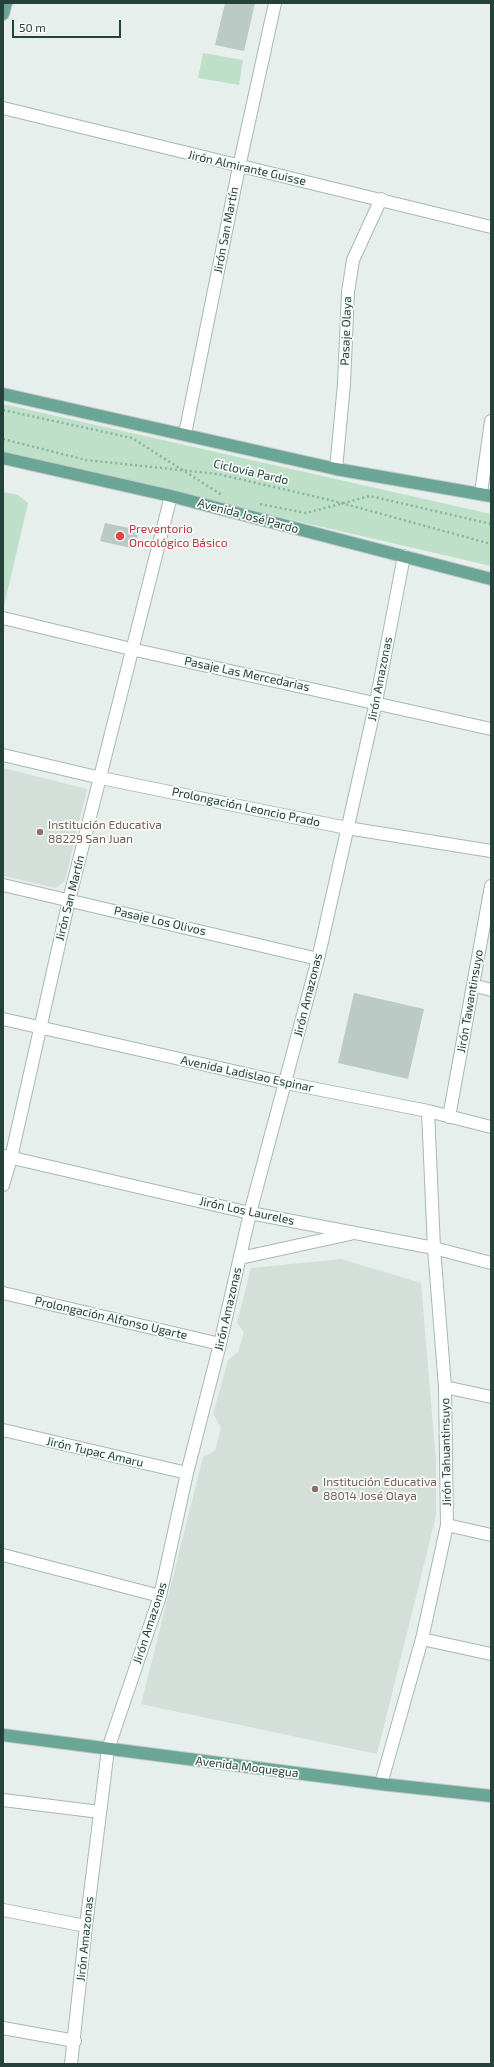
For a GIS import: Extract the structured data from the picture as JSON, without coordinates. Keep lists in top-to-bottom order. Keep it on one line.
{"streets":{"main road":["Avenida José Pardo","Avenida Moquegua"],"street":["Jirón Almirante Guisse","Jirón San Martín","Pasaje Olaya","Pasaje Las Mercedarias","Jirón Amazonas","Prolongación Leoncio Prado","Pasaje Los Olivos","Jirón Tawantinsuyo","Avenida Ladislao Espinar","Jirón Los Laureles","Prolongación Alfonso Ugarte","Jirón Tupac Amaru","Jirón Tahuantinsuyo"],"path":["Ciclovía Pardo"]},"crossings":[["Jirón Almirante Guisse","Jirón San Martín"],["Jirón Almirante Guisse","Pasaje Olaya"],["Jirón San Martín","Avenida José Pardo"],["Jirón San Martín","Pasaje Las Mercedarias"],["Jirón San Martín","Prolongación Leoncio Prado"],["Jirón San Martín","Pasaje Los Olivos"],["Jirón San Martín","Avenida Ladislao Espinar"],["Jirón San Martín","Jirón Los Laureles"],["Avenida José Pardo","Jirón Amazonas"],["Pasaje Las Mercedarias","Jirón Amazonas"],["Jirón Amazonas","Prolongación Leoncio Prado"],["Jirón Amazonas","Pasaje Los Olivos"],["Jirón Amazonas","Avenida Ladislao Espinar"],["Jirón Amazonas","Jirón Los Laureles"],["Jirón Amazonas","Prolongación Alfonso Ugarte"],["Jirón Amazonas","Jirón Tupac Amaru"],["Jirón Amazonas","Avenida Moquegua"],["Jirón Tawantinsuyo","Avenida Ladislao Espinar"],["Avenida Ladislao Espinar","Jirón Tahuantinsuyo"],["Jirón Los Laureles","Jirón Tahuantinsuyo"],["Jirón Tahuantinsuyo","Avenida Moquegua"]],"places":["Preventorio Oncológico Básico","Institución Educativa 88229 San Juan","Institución Educativa 88014 José Olaya"],"scale_bar":"50 m"}
